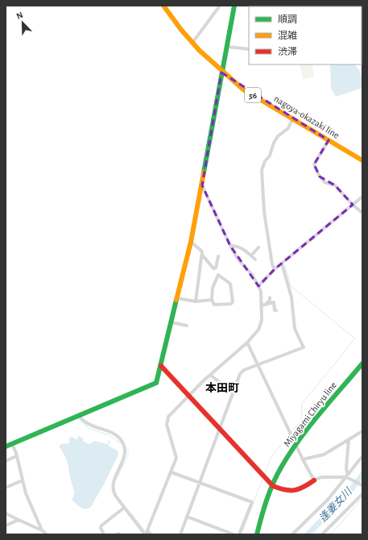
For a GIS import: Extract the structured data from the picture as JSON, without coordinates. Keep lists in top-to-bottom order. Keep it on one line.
{"streets":{"street":["56","nagoya-okazaki line","Miyagami Chiryu line"]},"districts":["本田町"],"water":["逢妻女川"],"legend":["順調","混雑","渋滞"],"north":"top left"}
